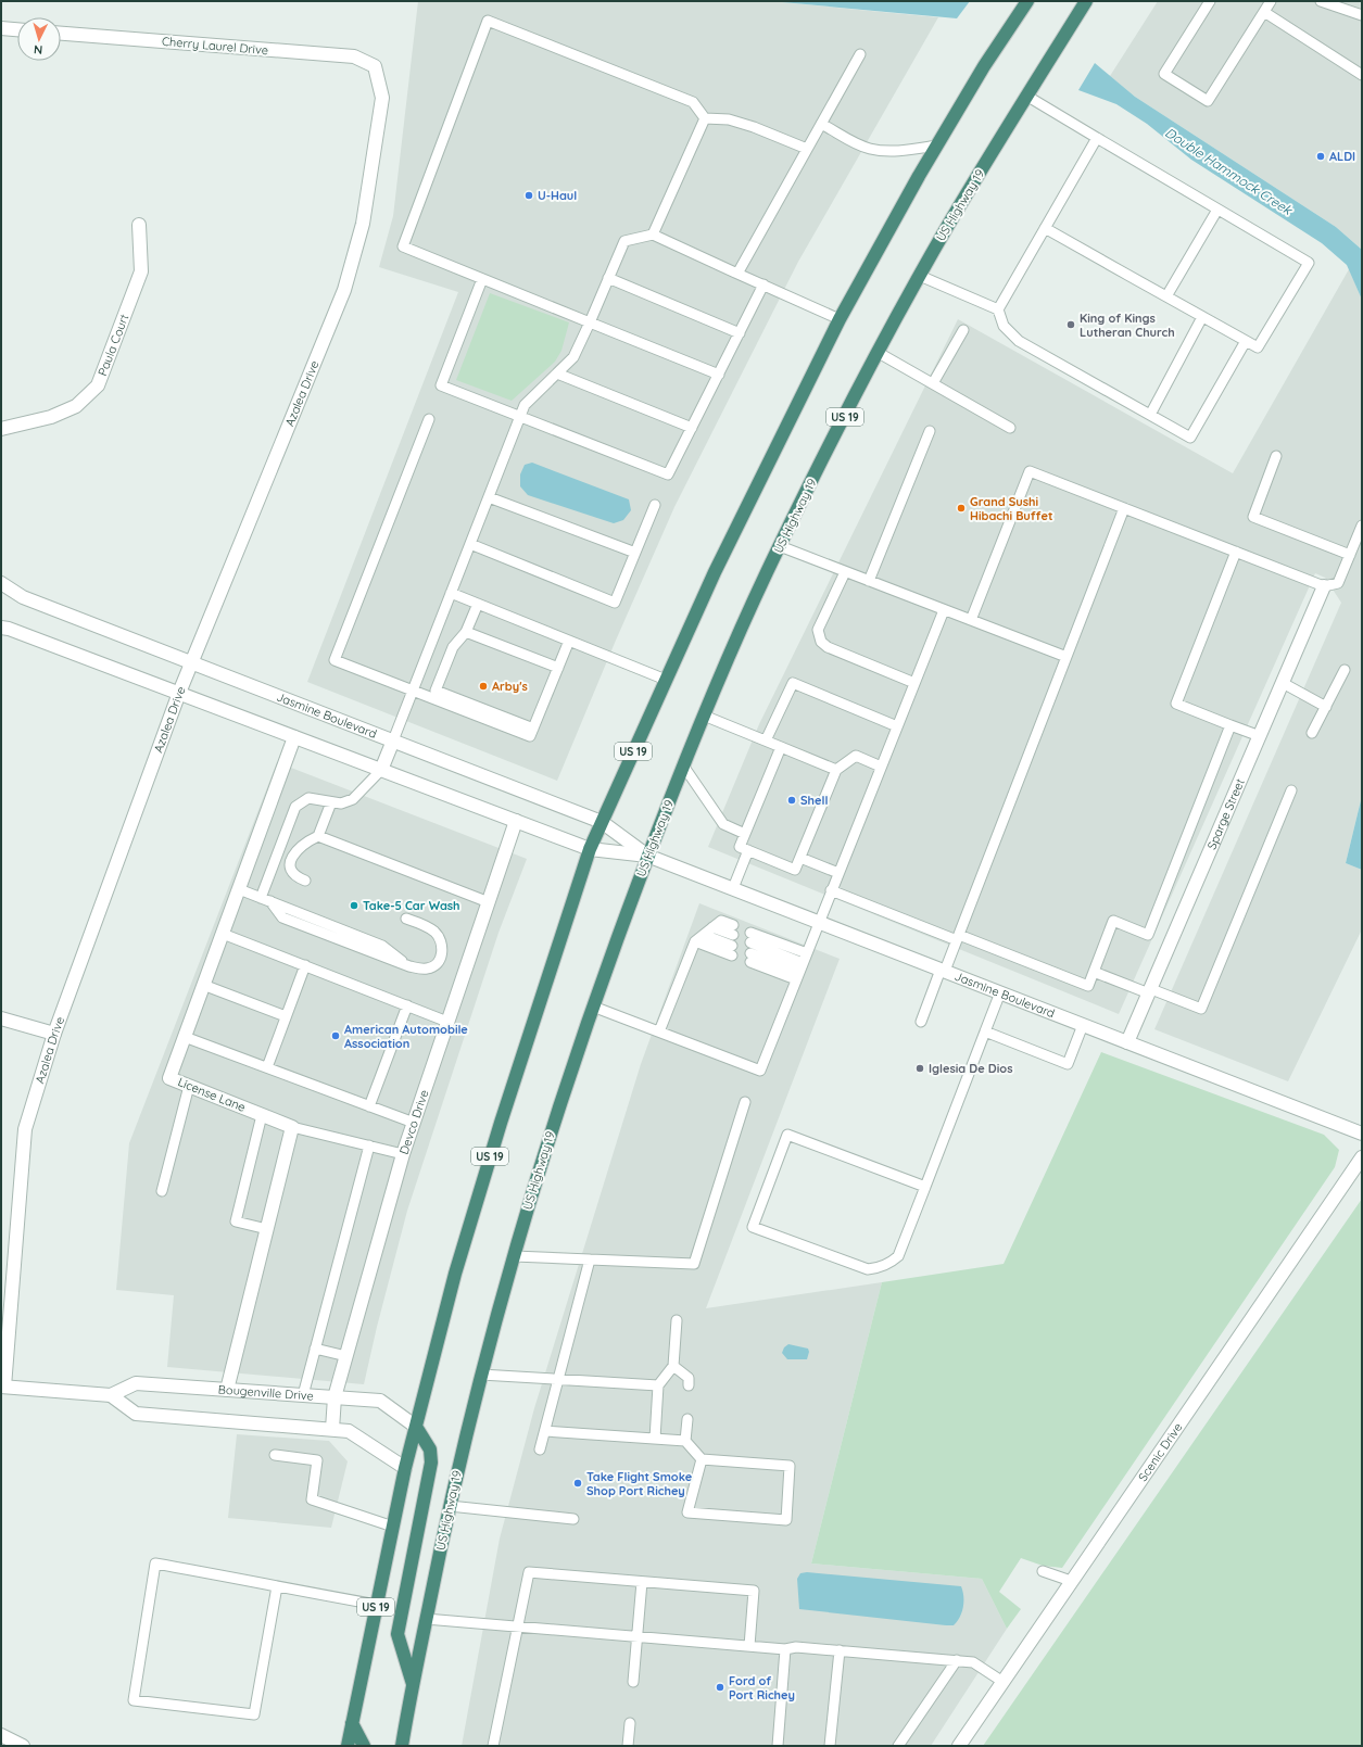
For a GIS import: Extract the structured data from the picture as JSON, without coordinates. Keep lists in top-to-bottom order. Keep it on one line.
{"streets":{"highway":["US Highway 19","US 19"],"street":["Cherry Laurel Drive","Paula Court","Azalea Drive","Jasmine Boulevard","Sparge Street","License Lane","Devco Drive","Bougenville Drive","Scenic Drive"]},"crossings":[["Cherry Laurel Drive","Azalea Drive"],["US Highway 19","Jasmine Boulevard"],["Azalea Drive","Jasmine Boulevard"],["US 19","Jasmine Boulevard"],["US 19","Bougenville Drive"],["Jasmine Boulevard","Sparge Street"],["Jasmine Boulevard","License Lane"],["Jasmine Boulevard","Devco Drive"],["Devco Drive","Bougenville Drive"]],"water":["Double Hammock Creek"],"places":["ALDI","U-Haul","King of Kings Lutheran Church","Grand Sushi Hibachi Buffet","Arby's","Shell","Take-5 Car Wash","American Automobile Association","Iglesia De Dios","Take Flight Smoke Shop Port Richey","Ford of Port Richey"],"north":"bottom"}
